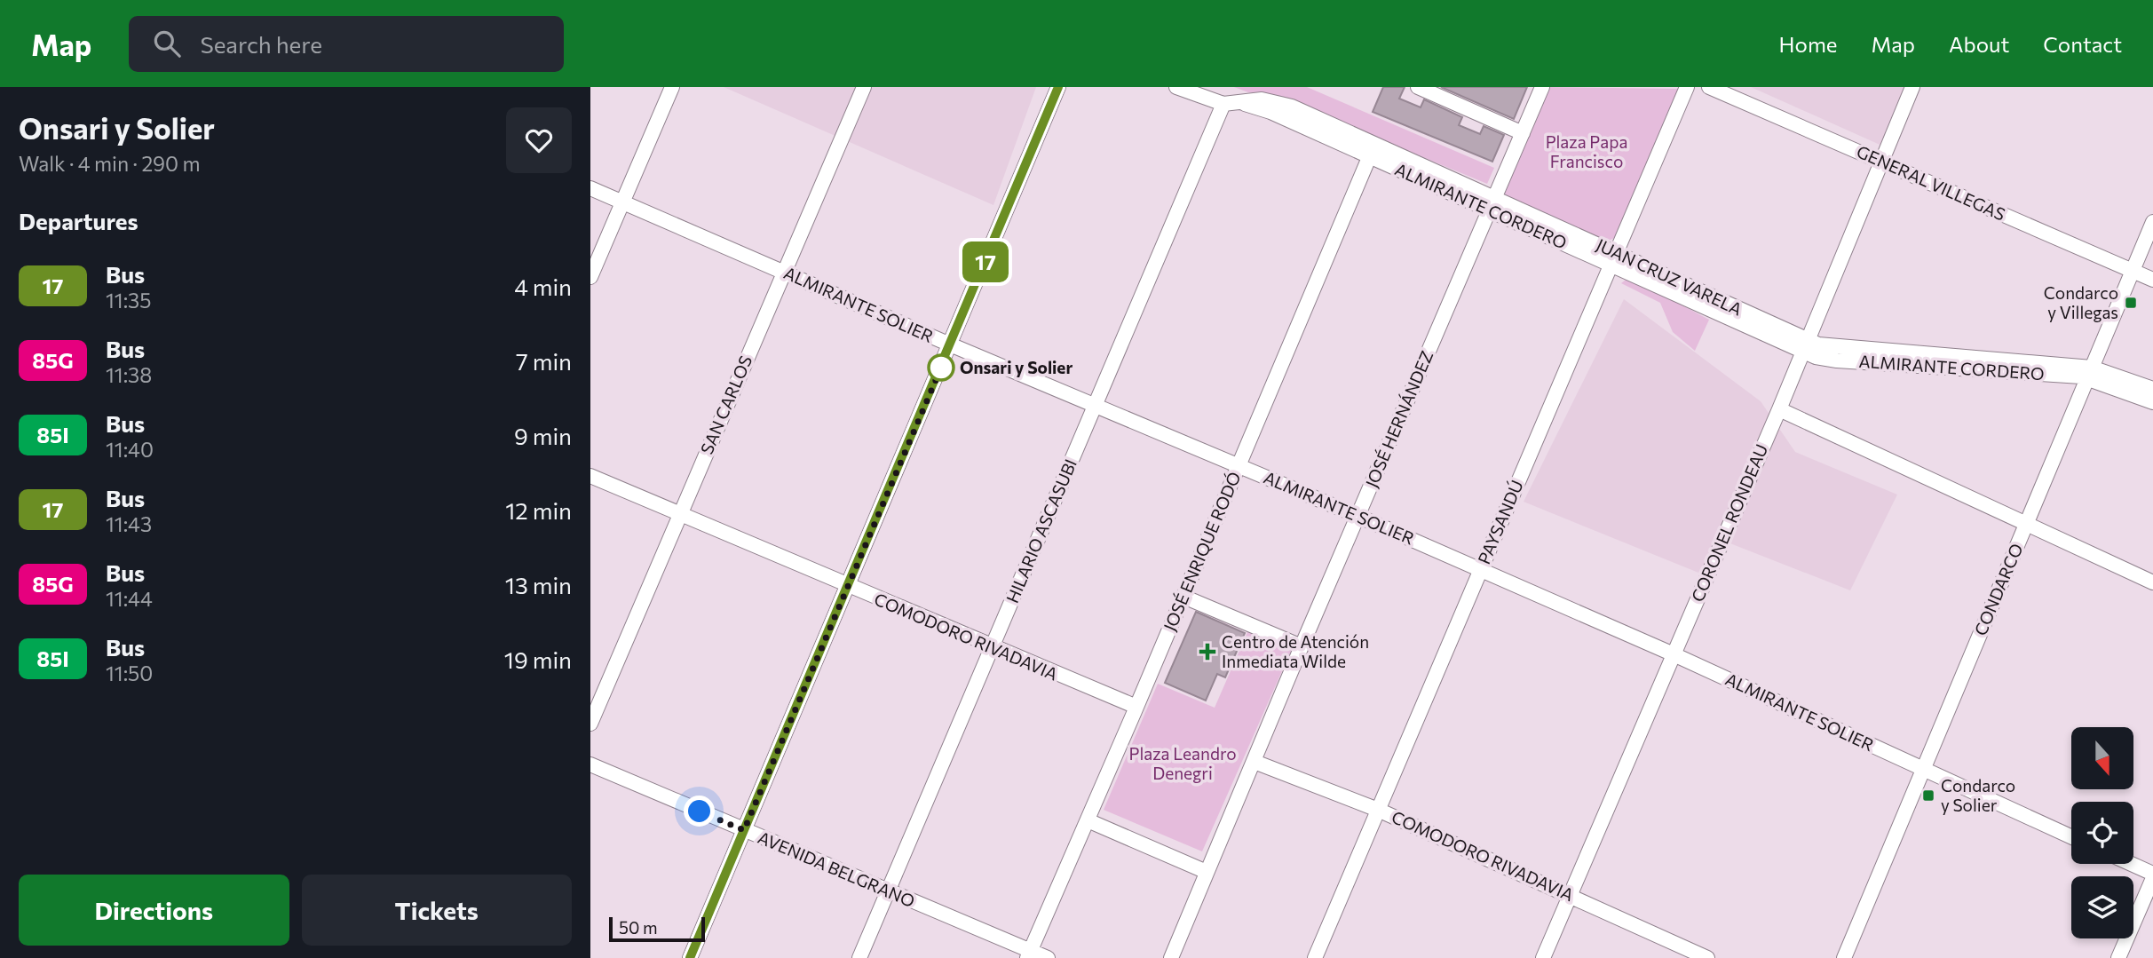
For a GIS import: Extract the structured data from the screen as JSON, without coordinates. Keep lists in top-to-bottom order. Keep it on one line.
{"streets":{"street":["GENERAL VILLEGAS","ALMIRANTE CORDERO","ALMIRANTE SOLIER","SAN CARLOS","JOSÉ HERNÁNDEZ","PAYSANDÚ","CORONEL RONDEAU","HILARIO ASCASUBI","JOSÉ ENRIQUE RODÓ","CONDARCO","COMODORO RIVADAVIA","AVENIDA BELGRANO"]},"crossings":[["GENERAL VILLEGAS","CORONEL RONDEAU"],["GENERAL VILLEGAS","CONDARCO"],["ALMIRANTE CORDERO","JOSÉ HERNÁNDEZ"],["ALMIRANTE CORDERO","PAYSANDÚ"],["ALMIRANTE CORDERO","CORONEL RONDEAU"],["ALMIRANTE CORDERO","CONDARCO"],["ALMIRANTE SOLIER","SAN CARLOS"],["ALMIRANTE SOLIER","JOSÉ HERNÁNDEZ"],["ALMIRANTE SOLIER","PAYSANDÚ"],["ALMIRANTE SOLIER","CORONEL RONDEAU"],["ALMIRANTE SOLIER","HILARIO ASCASUBI"],["ALMIRANTE SOLIER","JOSÉ ENRIQUE RODÓ"],["ALMIRANTE SOLIER","CONDARCO"],["SAN CARLOS","COMODORO RIVADAVIA"],["JOSÉ HERNÁNDEZ","COMODORO RIVADAVIA"],["PAYSANDÚ","COMODORO RIVADAVIA"],["CORONEL RONDEAU","COMODORO RIVADAVIA"],["HILARIO ASCASUBI","COMODORO RIVADAVIA"],["HILARIO ASCASUBI","AVENIDA BELGRANO"],["JOSÉ ENRIQUE RODÓ","COMODORO RIVADAVIA"],["JOSÉ ENRIQUE RODÓ","AVENIDA BELGRANO"]],"parks":["Plaza Papa Francisco","Plaza Leandro Denegri"],"places":{"transit":["Condarco y Villegas","Condarco y Solier"],"other":["Onsari y Solier"],"health":["Centro de Atención Inmediata Wilde"]},"lines":["bus line 17"],"scale_bar":"50 m","north":"bottom","page":{"header":"Map","search":"Search here","nav":["Home","Map","About","Contact"],"heading":[["Onsari y Solier","Walk · 4 min · 290 m"],"Departures"],"on_map":"17","list":[{"mark":"17","name":"Bus","note":"11:35","value":"4 min"},{"mark":"85G","name":"Bus","note":"11:38","value":"7 min"},{"mark":"85I","name":"Bus","note":"11:40","value":"9 min"},{"mark":"17","name":"Bus","note":"11:43","value":"12 min"},{"mark":"85G","name":"Bus","note":"11:44","value":"13 min"},{"mark":"85I","name":"Bus","note":"11:50","value":"19 min"}],"buttons":["Directions","Tickets"],"scale":"50 m"}}
